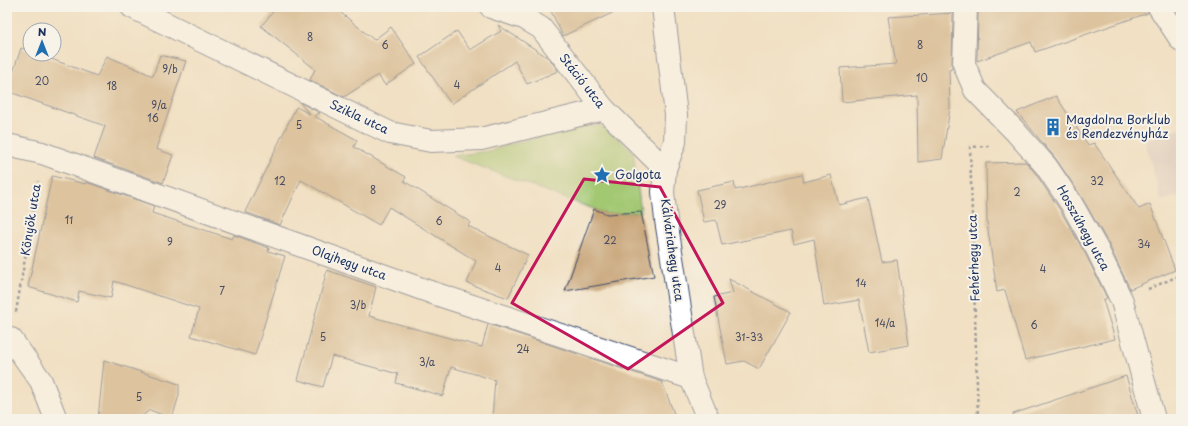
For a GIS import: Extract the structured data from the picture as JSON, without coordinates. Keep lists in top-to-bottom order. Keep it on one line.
{"streets":{"street":["Stáció utca","Szikla utca","Hosszúhegy utca","Kálváriahegy utca","Olajhegy utca"],"path":["Könyök utca","Fehérhegy utca"]},"crossings":[["Stáció utca","Szikla utca"],["Stáció utca","Kálváriahegy utca"],["Könyök utca","Olajhegy utca"],["Hosszúhegy utca","Fehérhegy utca"],["Kálváriahegy utca","Olajhegy utca"]],"places":{"building":["Magdolna Borklub és Rendezvényház"],"place":["Golgota"]},"house_numbers":["8","6","8","9/b","10","20","4","18","9/a","16","5","12","32","8","2","29","11","6","22","9","34","4","4","14","7","3/b","14/a","6","5","31-33","24","3/a","5"],"north":"top"}
